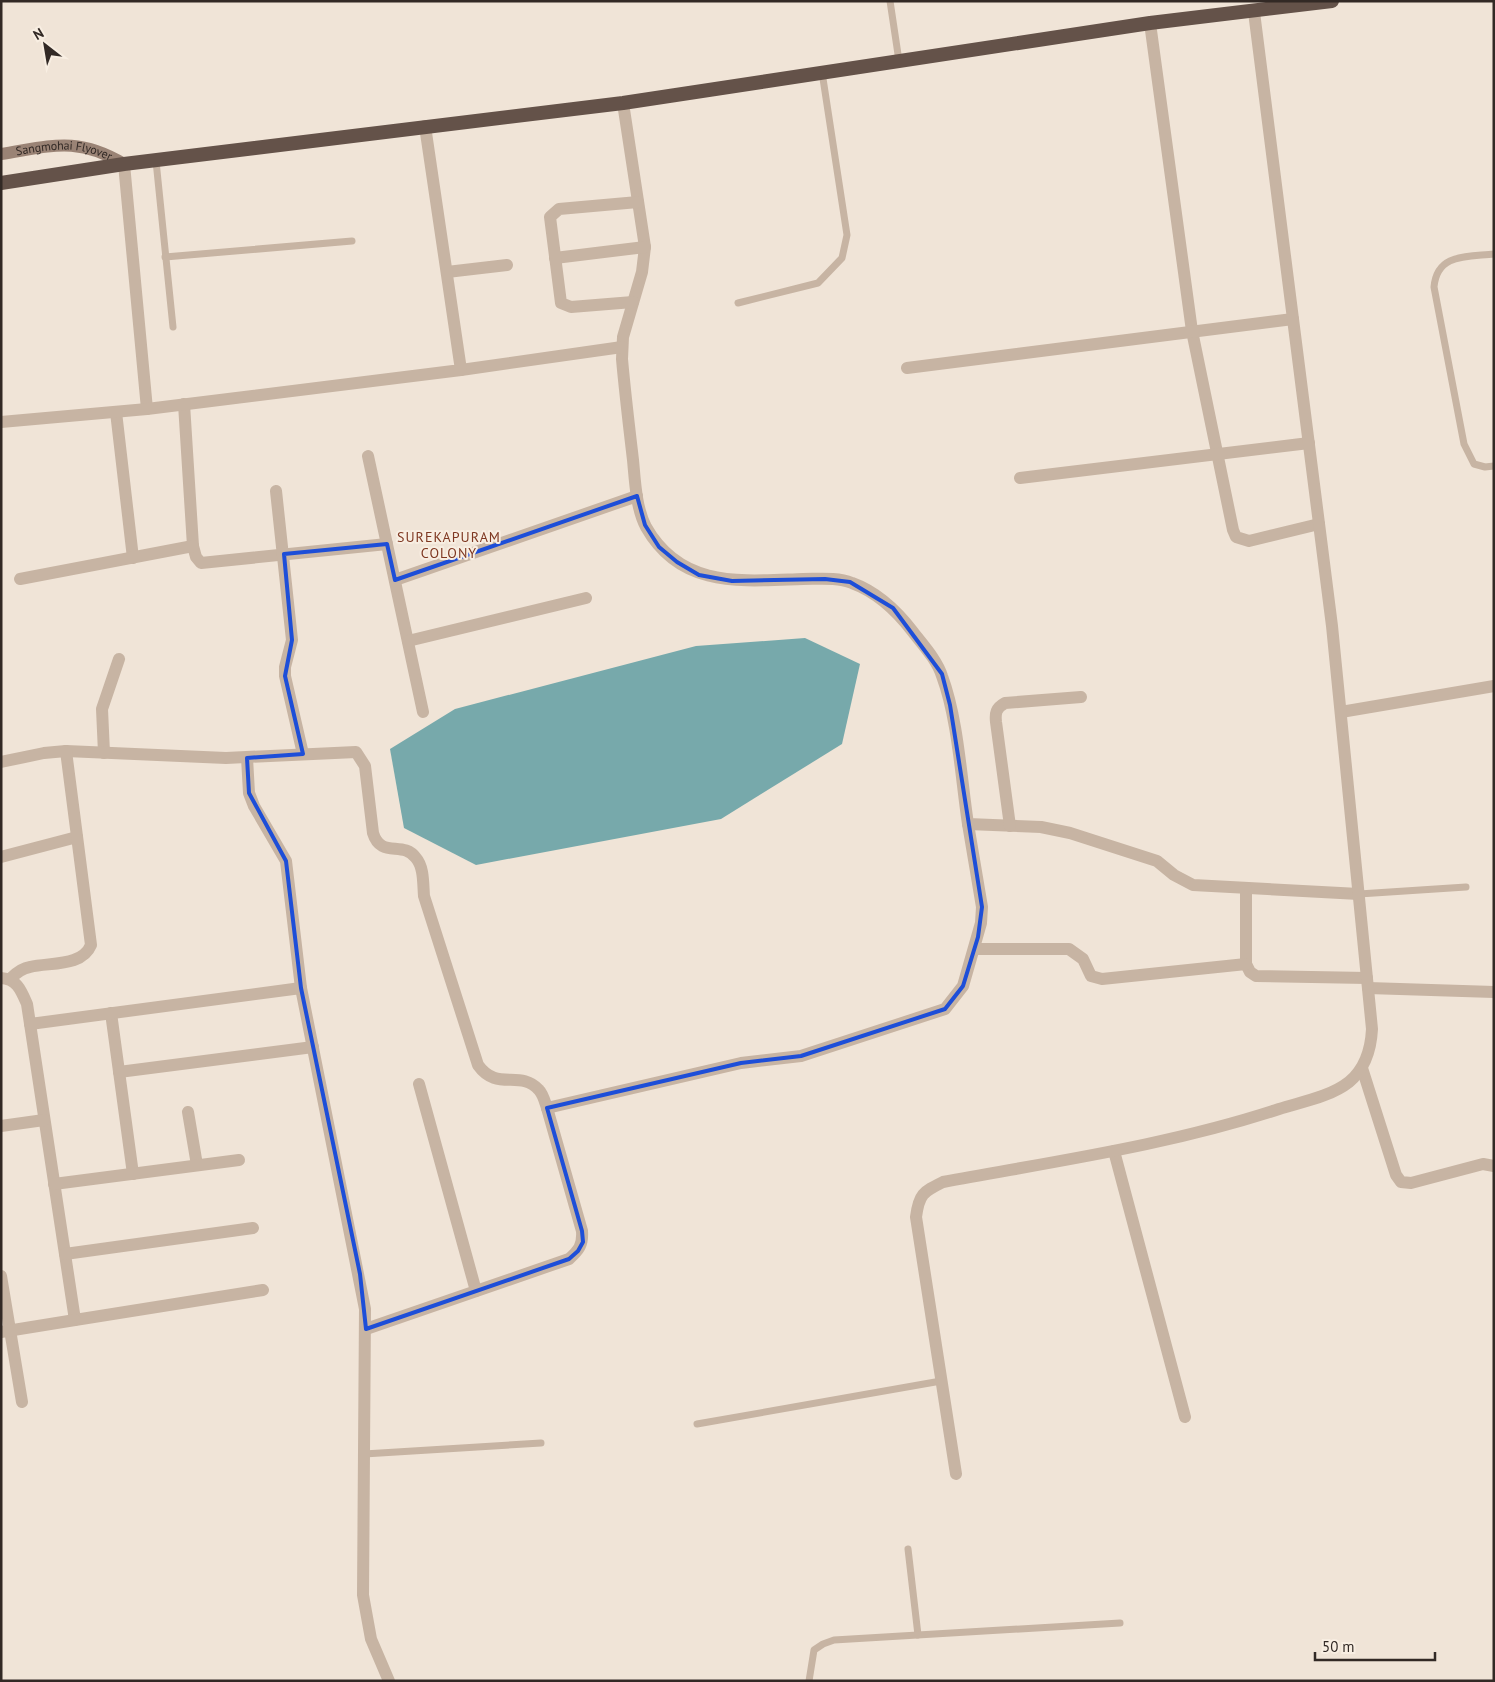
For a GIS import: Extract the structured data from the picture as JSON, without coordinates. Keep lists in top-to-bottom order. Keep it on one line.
{"streets":{"main road":["Sangmohai Flyover"]},"districts":["SUREKAPURAM COLONY"],"scale_bar":"50 m","north":"top left"}
